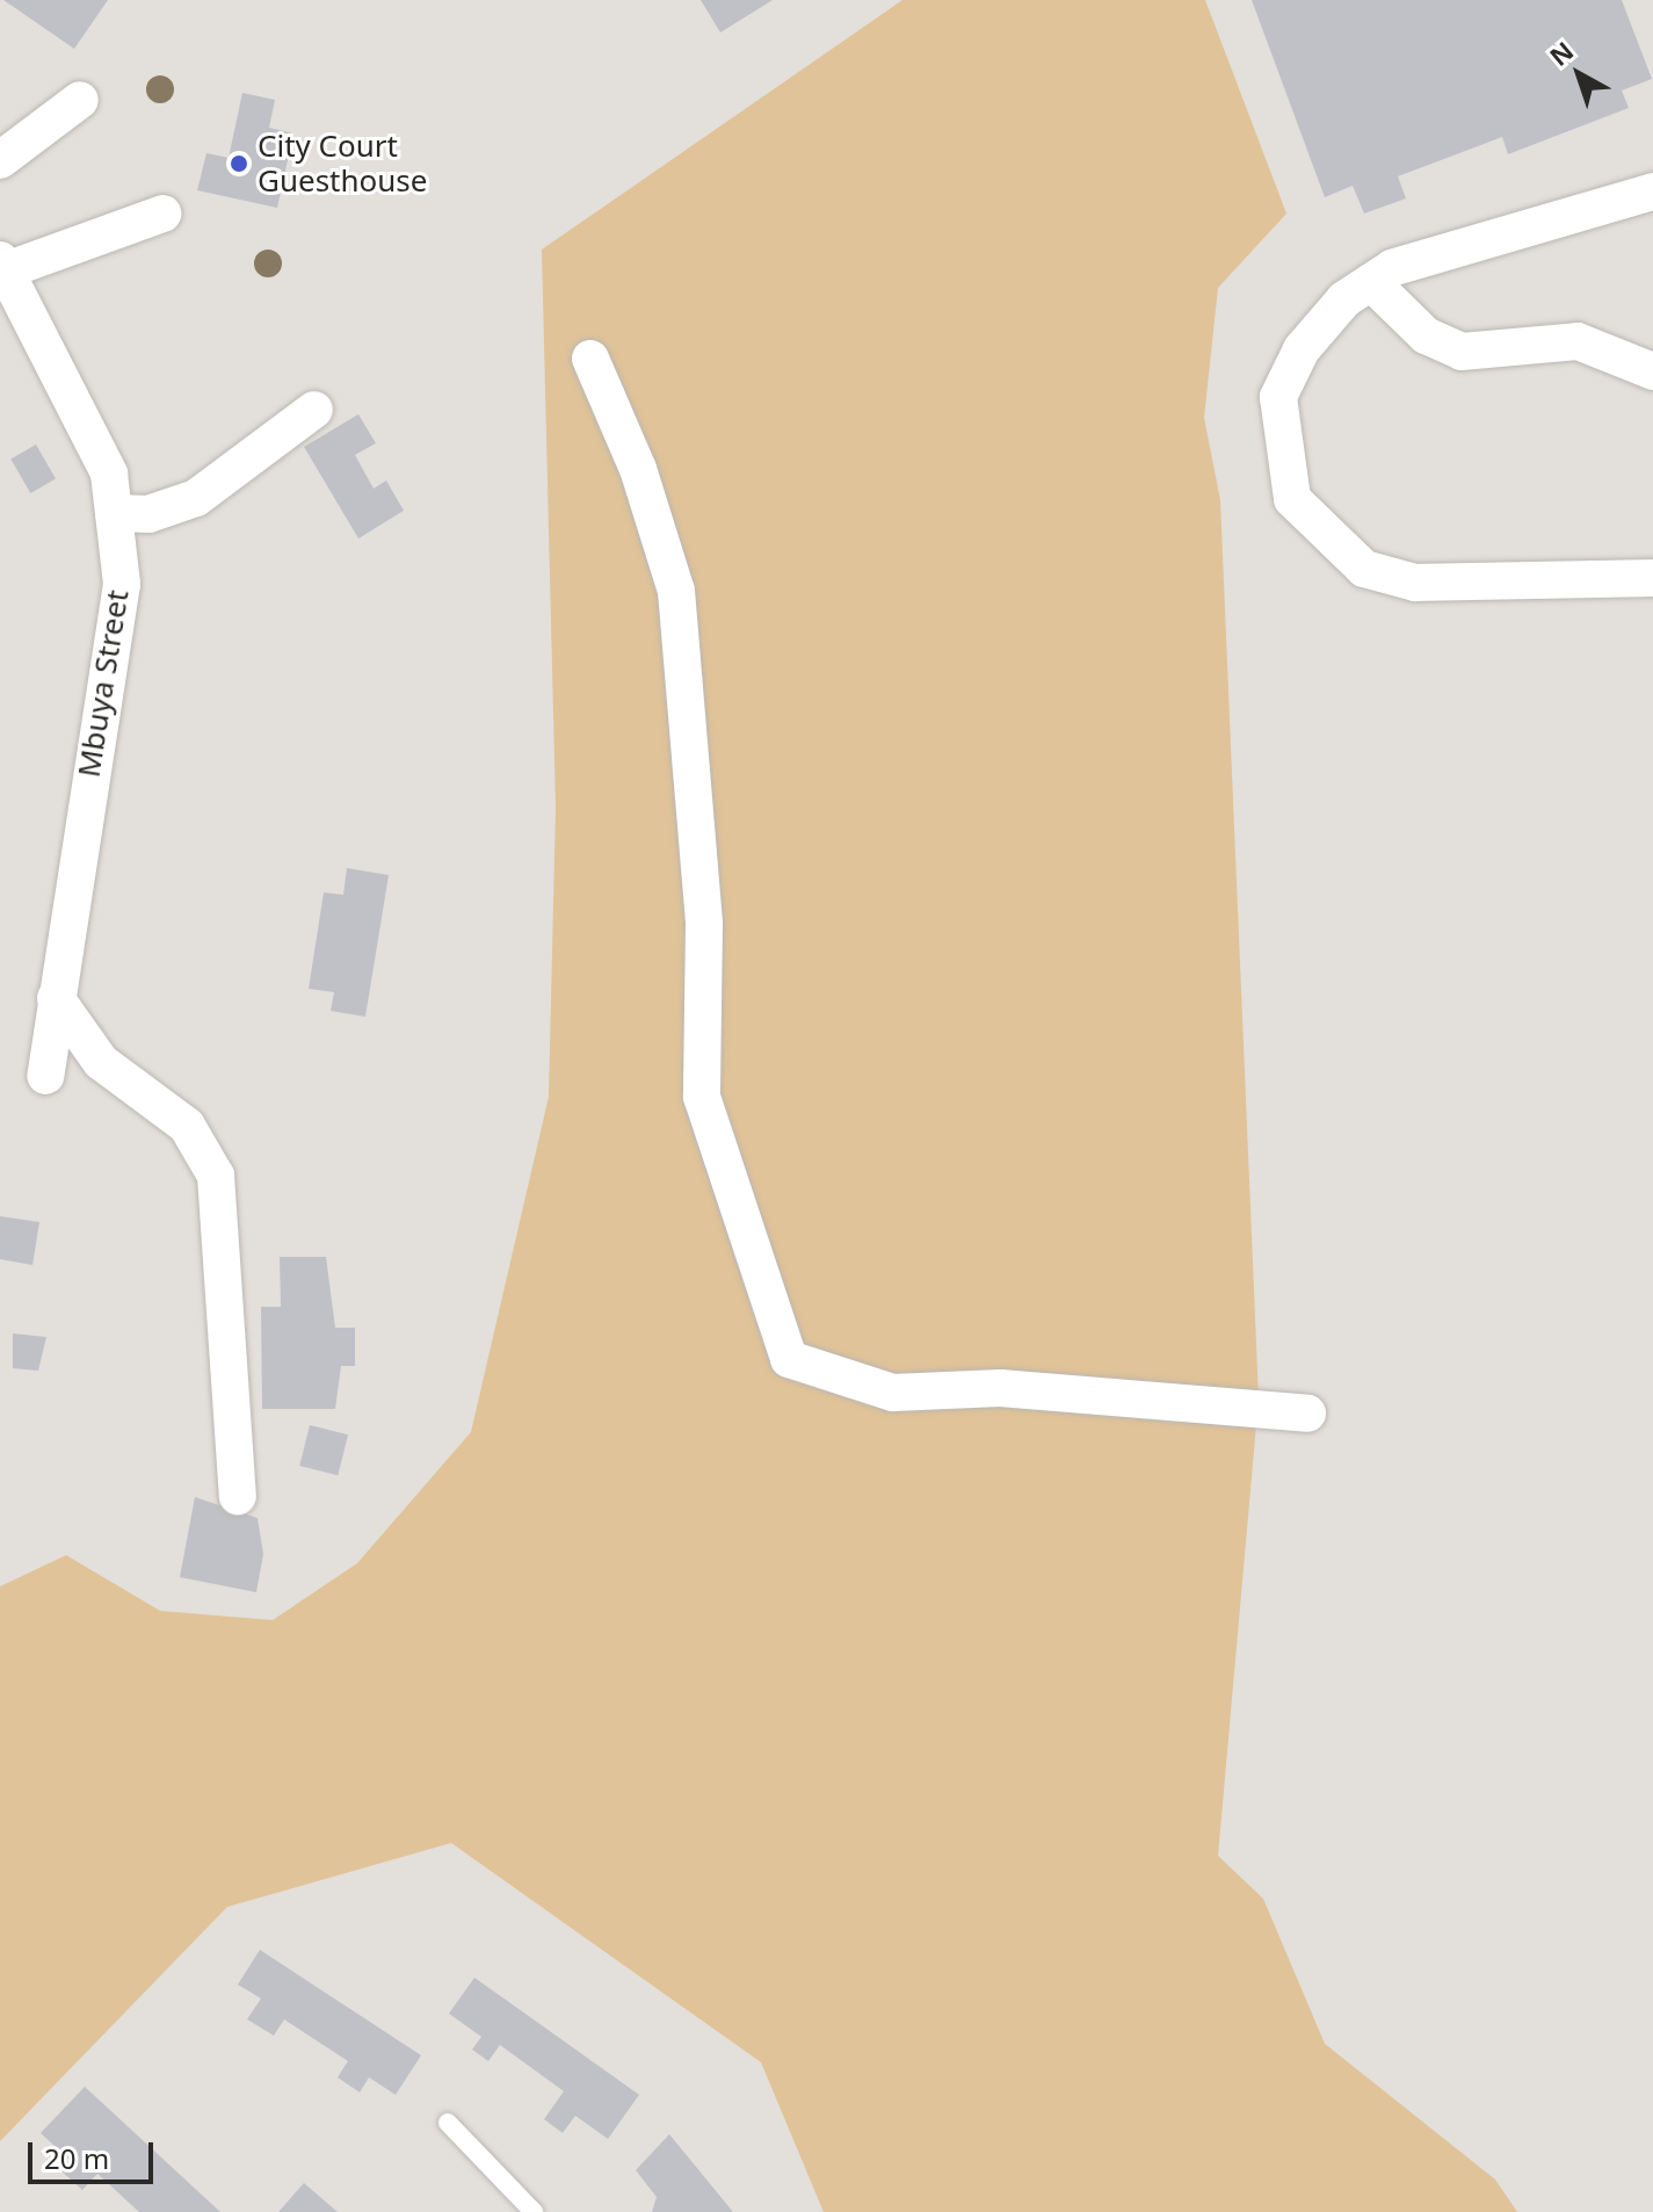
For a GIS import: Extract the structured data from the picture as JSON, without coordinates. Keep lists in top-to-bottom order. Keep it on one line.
{"streets":{"street":["Mbuya Street"]},"places":["City Court Guesthouse"],"scale_bar":"20 m","north":"top left"}
